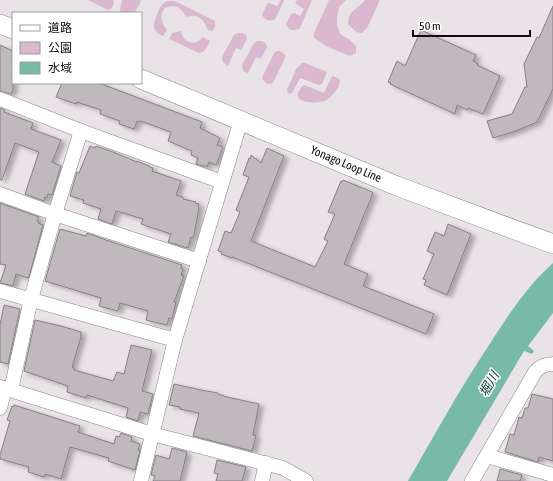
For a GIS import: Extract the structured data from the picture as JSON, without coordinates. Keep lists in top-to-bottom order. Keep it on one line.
{"streets":{"main road":["Yonago Loop Line"]},"water":["堀川"],"legend":["道路","公園","水域"],"scale_bar":"50 m"}
